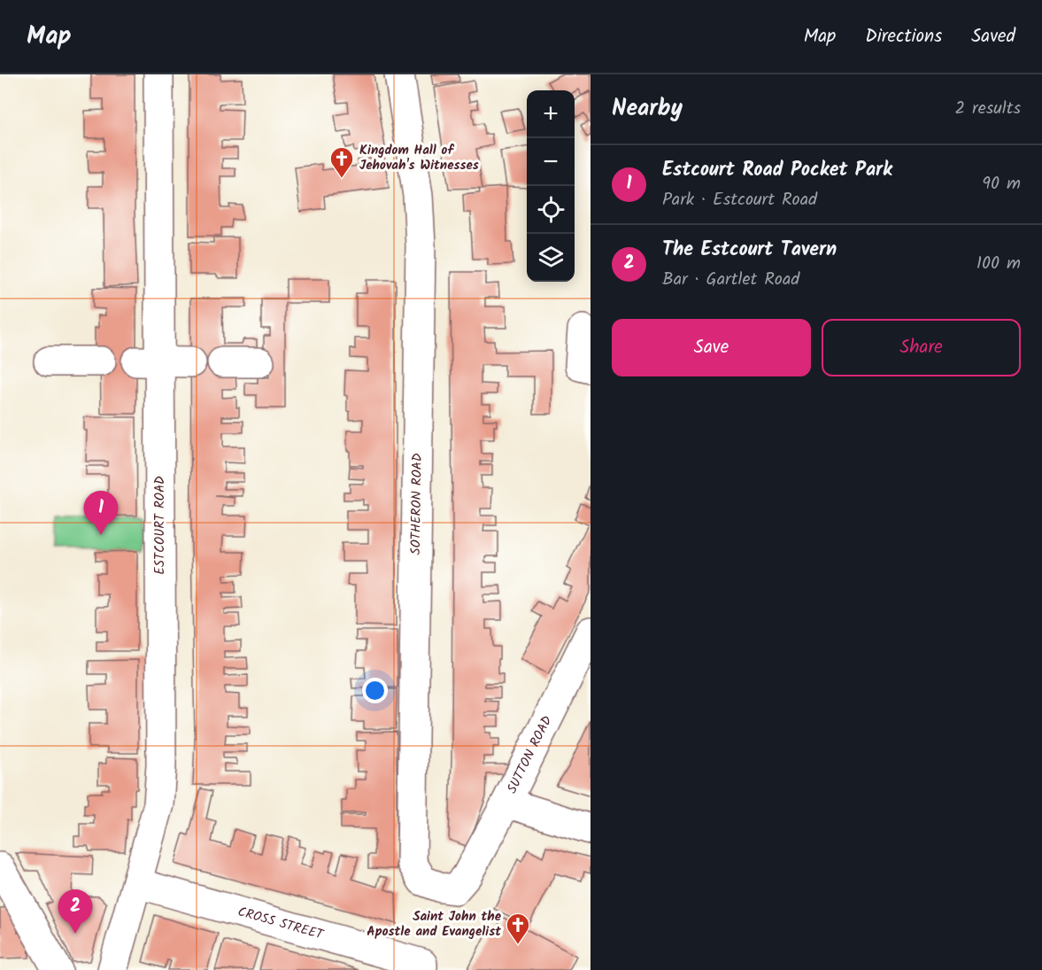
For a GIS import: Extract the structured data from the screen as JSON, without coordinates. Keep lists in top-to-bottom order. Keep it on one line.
{"streets":{"street":["SOTHERON ROAD","ESTCOURT ROAD","SUTTON ROAD","CROSS STREET"]},"crossings":[["SOTHERON ROAD","SUTTON ROAD"],["ESTCOURT ROAD","CROSS STREET"]],"places":{"church":["Kingdom Hall of Jehovah's Witnesses","Saint John the Apostle and Evangelist"]},"page":{"header":"Map","nav":["Map","Directions","Saved"],"heading":["Nearby","2 results"],"map_buttons":["+","−"],"list":[{"mark":"1","name":"Estcourt Road Pocket Park","note":"Park · Estcourt Road","value":"90 m"},{"mark":"2","name":"The Estcourt Tavern","note":"Bar · Gartlet Road","value":"100 m"}],"buttons":["Save","Share"],"pins":["1","2"]}}
